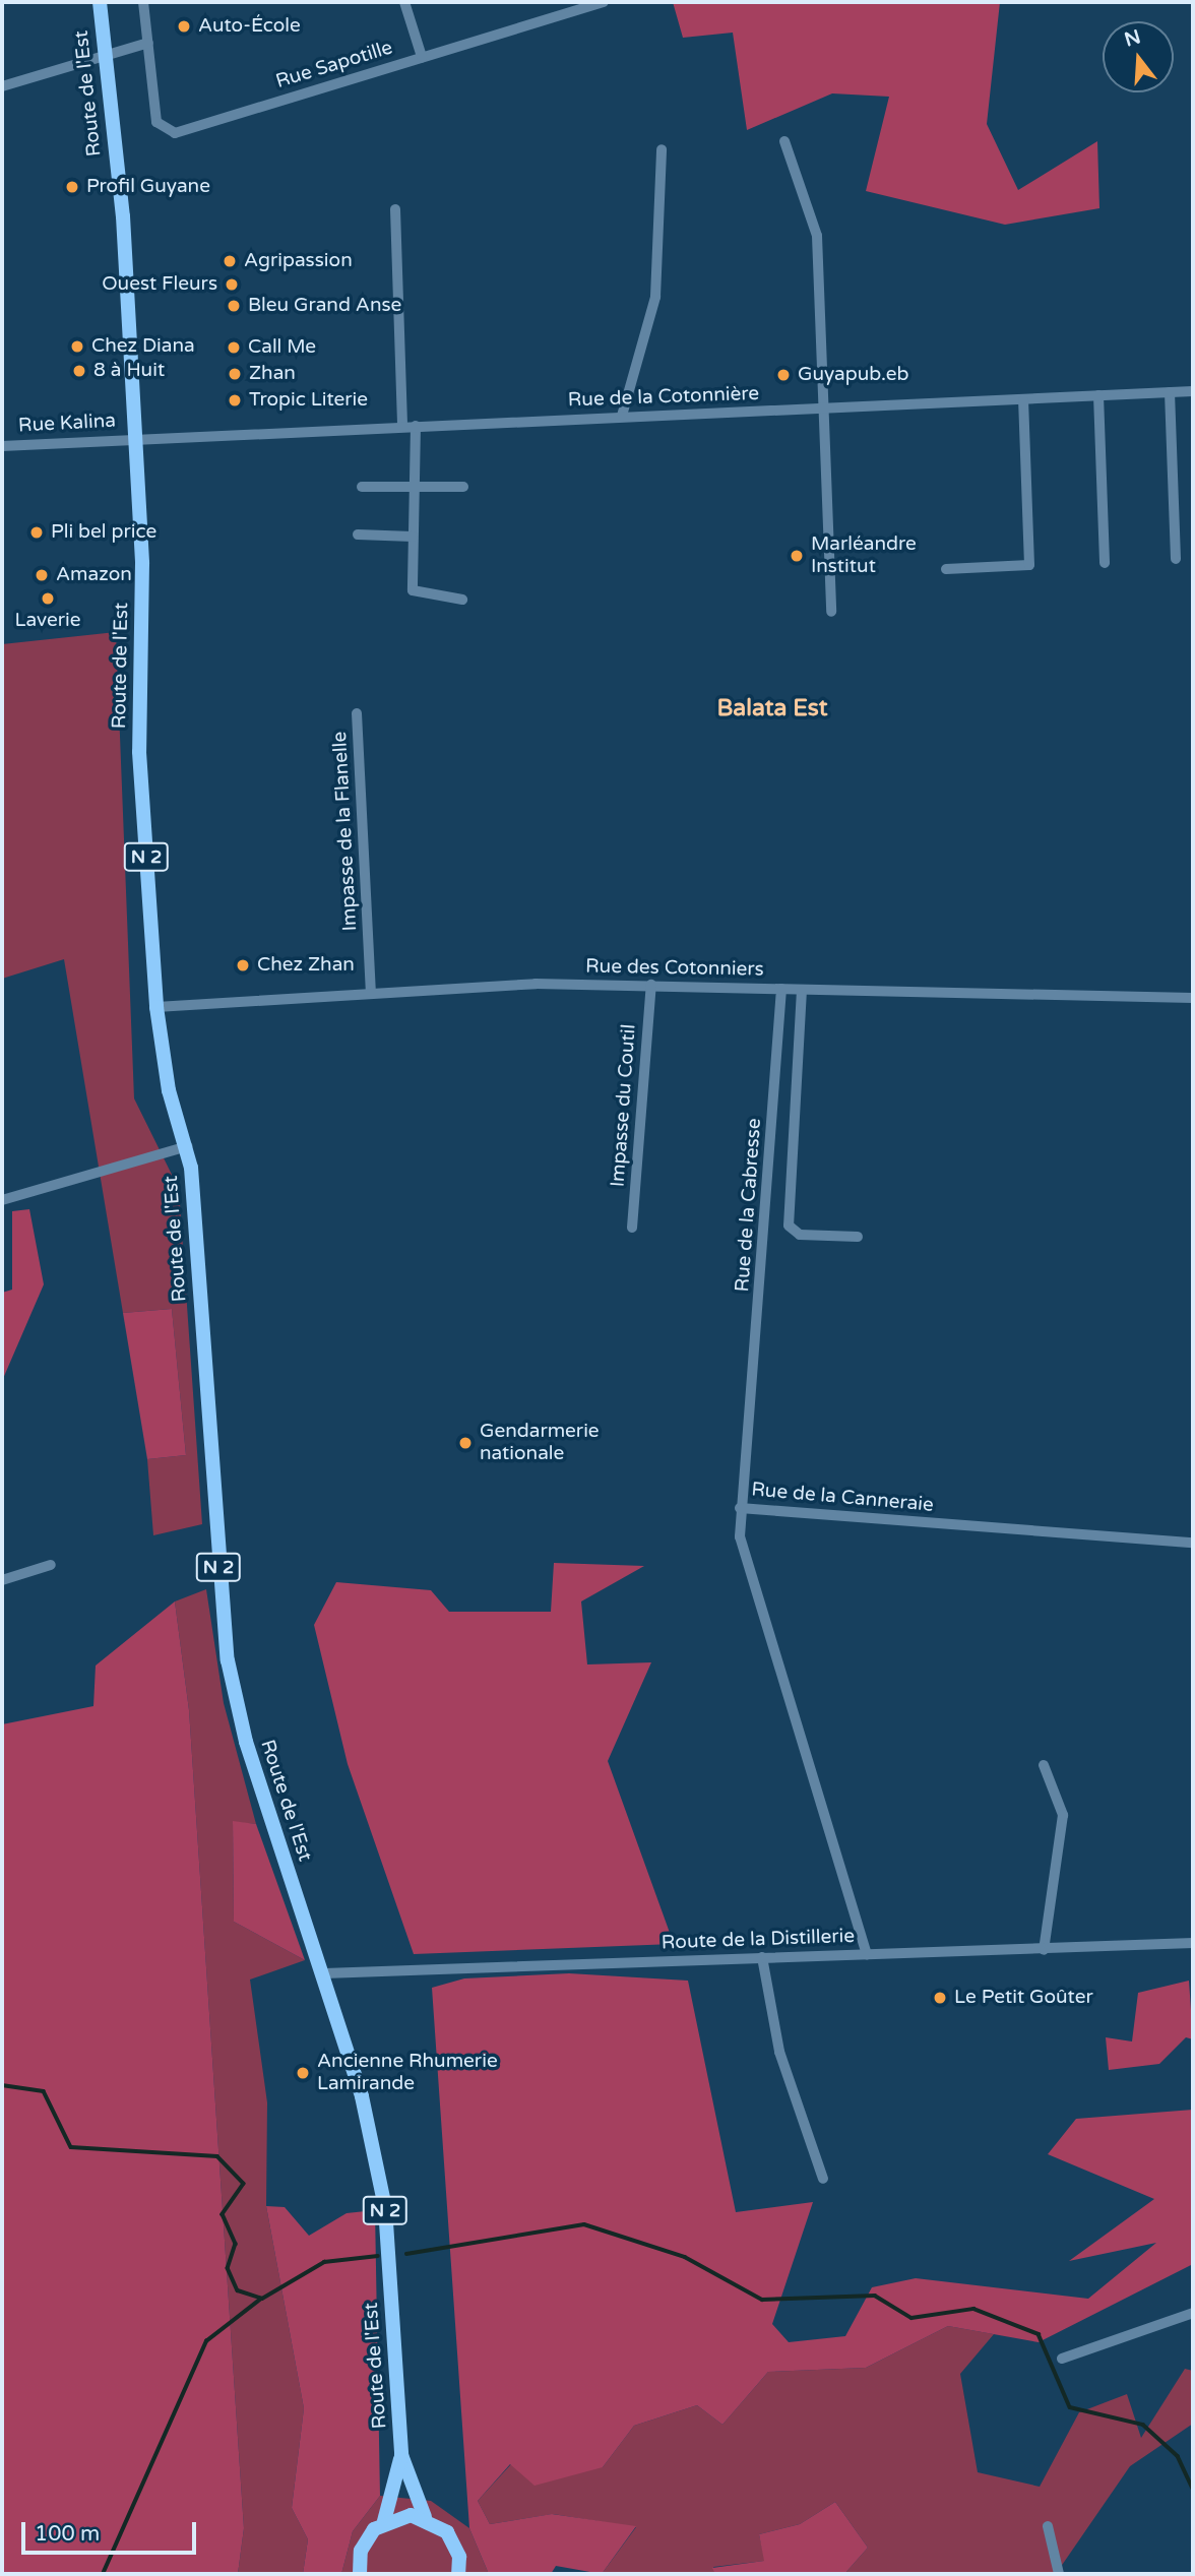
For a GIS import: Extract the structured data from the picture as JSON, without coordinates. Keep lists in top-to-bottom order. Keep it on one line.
{"streets":{"main road":["Route de l'Est","N 2"],"street":["Rue Sapotille","Rue de la Cotonnière","Rue Kalina","Impasse de la Flanelle","Rue des Cotonniers","Impasse du Coutil","Rue de la Cabresse","Rue de la Canneraie","Route de la Distillerie"]},"crossings":[["Route de l'Est","Rue de la Cotonnière"],["Route de l'Est","Rue Kalina"],["Route de l'Est","N 2"],["Route de l'Est","Rue des Cotonniers"],["Route de l'Est","Route de la Distillerie"],["Rue de la Cotonnière","Rue Kalina"],["Impasse de la Flanelle","Rue des Cotonniers"],["Rue des Cotonniers","Impasse du Coutil"],["Rue des Cotonniers","Rue de la Cabresse"],["Rue de la Cabresse","Rue de la Canneraie"],["Rue de la Canneraie","Route de la Distillerie"]],"districts":["Balata Est"],"places":["Auto-École","Profil Guyane","Agripassion","Ouest Fleurs","Bleu Grand Anse","Chez Diana","Call Me","8 à Huit","Zhan","Guyapub.eb","Tropic Literie","Pli bel price","Marléandre Institut","Amazon","Laverie","Chez Zhan","Gendarmerie nationale","Le Petit Goûter","Ancienne Rhumerie Lamirande"],"scale_bar":"100 m","north":"top"}
